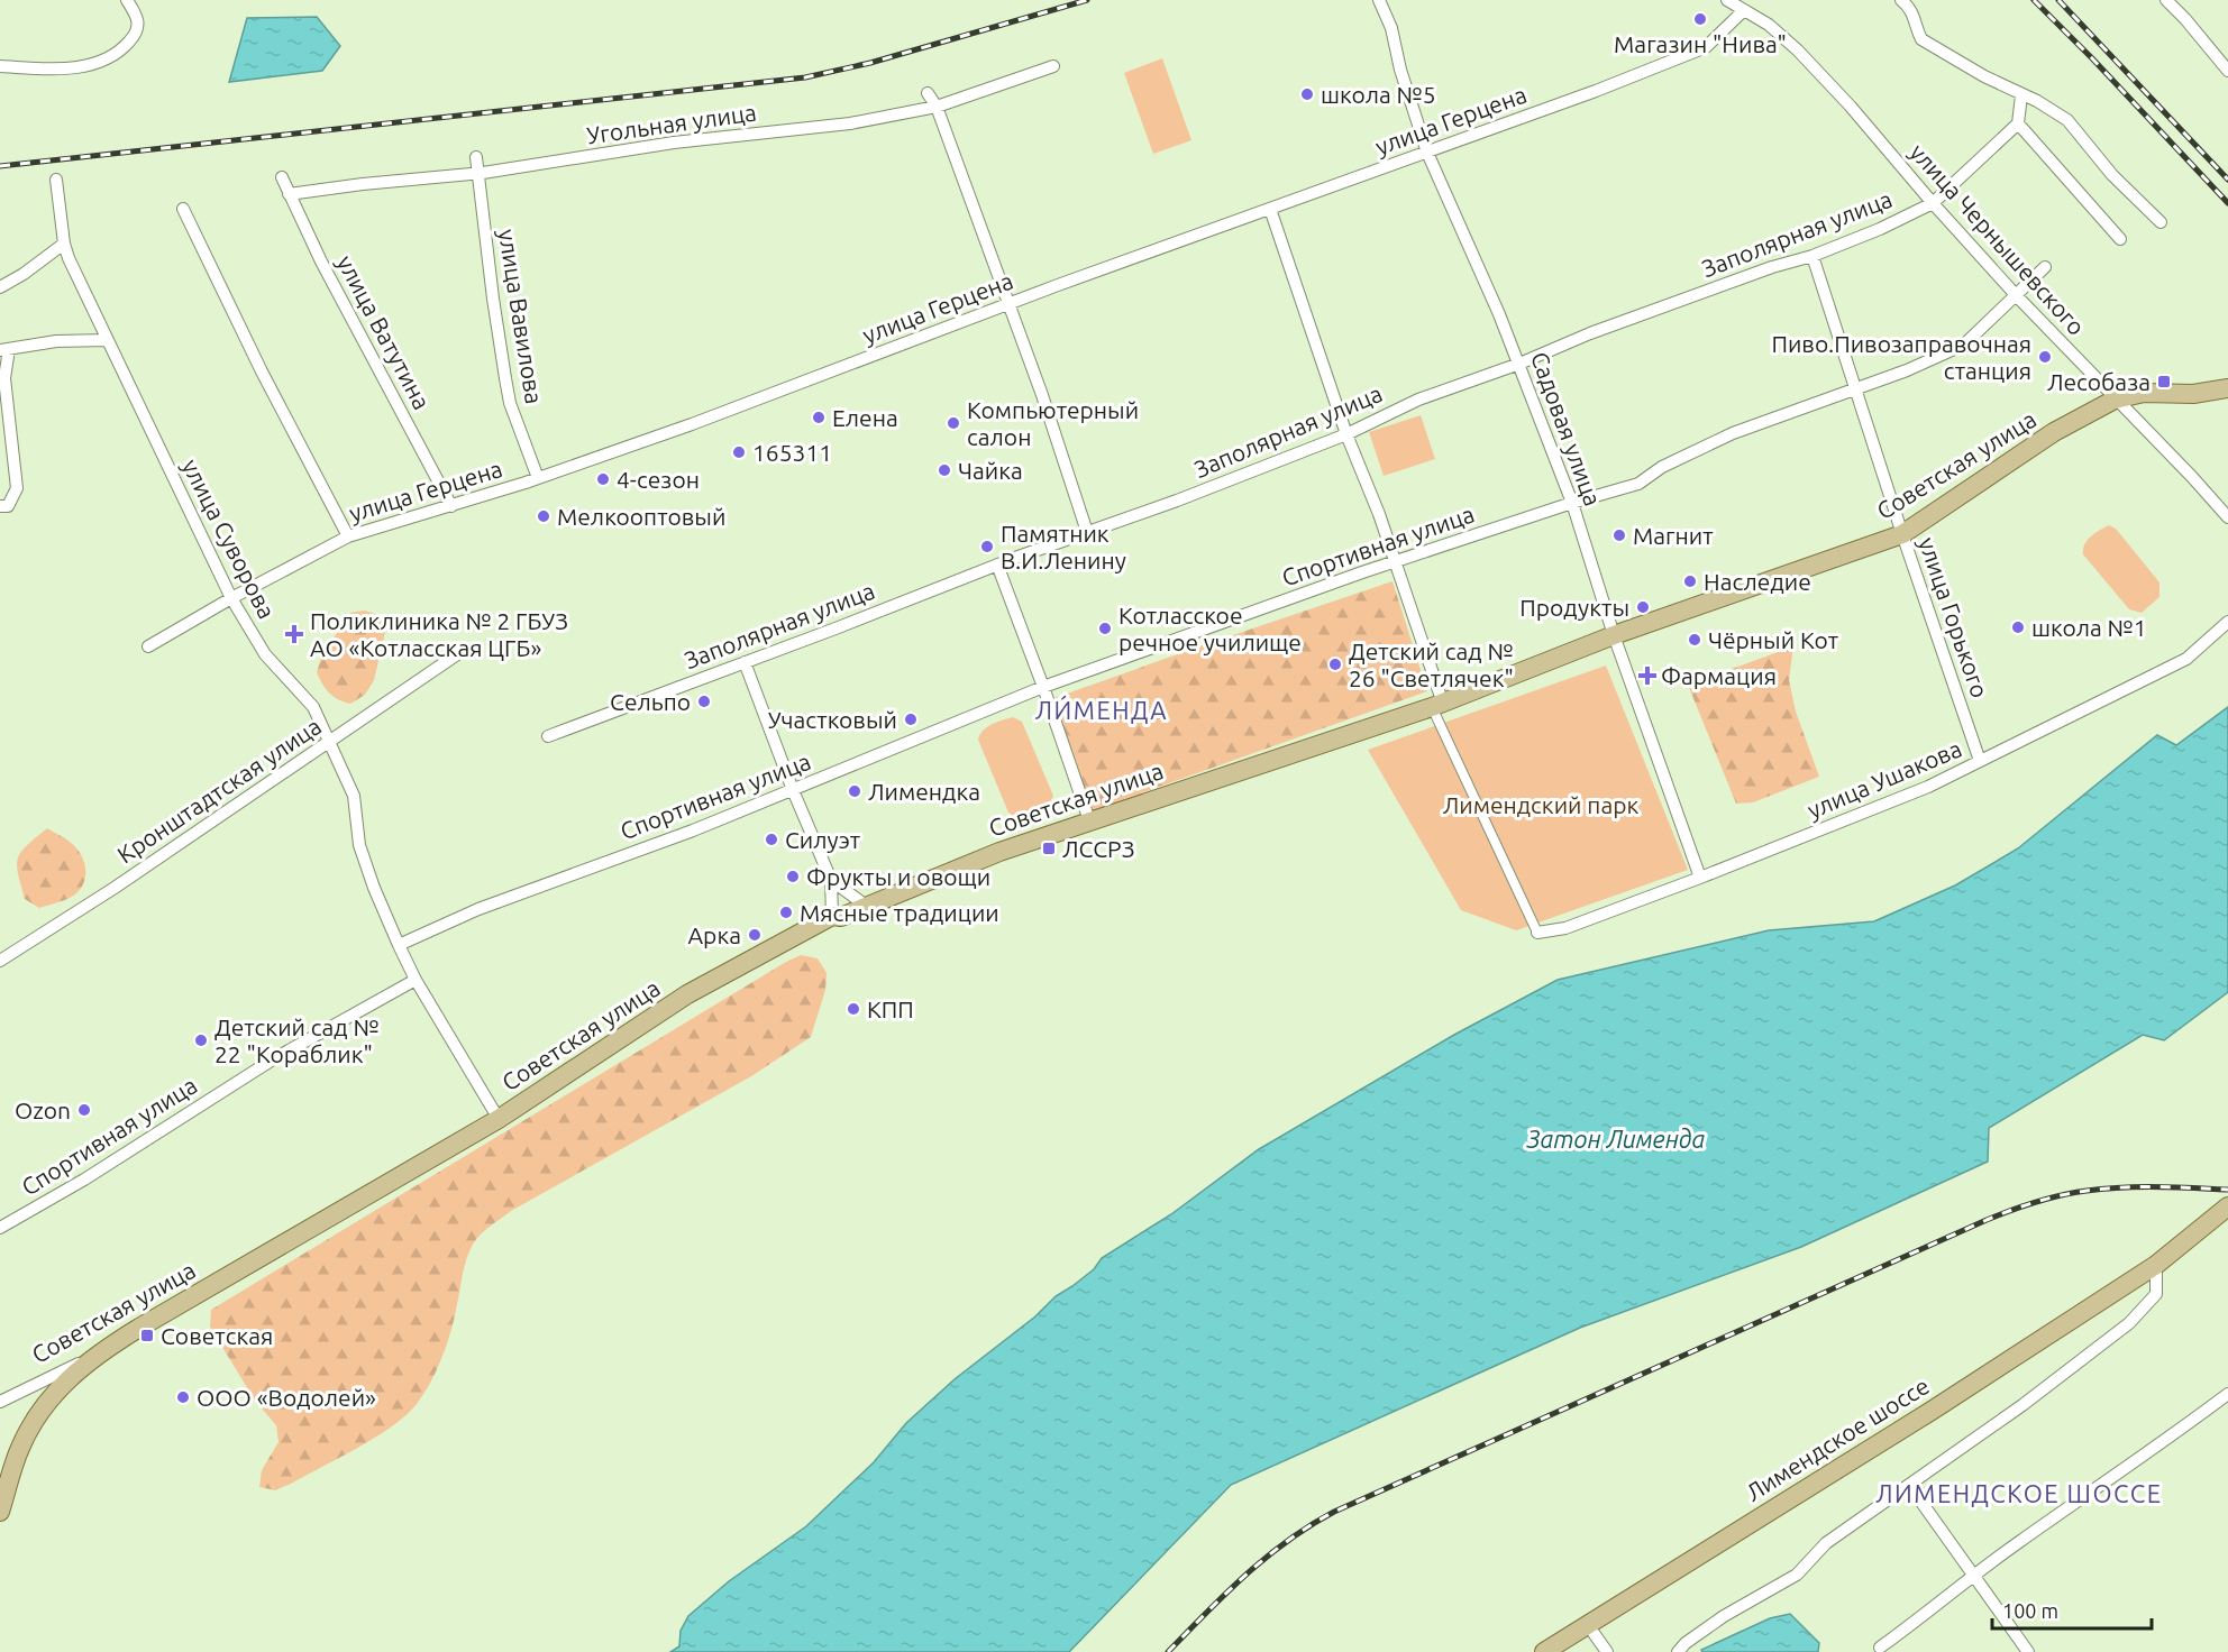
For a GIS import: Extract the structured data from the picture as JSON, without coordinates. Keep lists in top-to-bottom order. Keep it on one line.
{"streets":{"main road":["Советская улица","Лимендское шоссе"],"street":["улица Герцена","Угольная улица","Заполярная улица","улица Чернышевского","улица Вавилова","улица Ватутина","Садовая улица","улица Суворова","Спортивная улица","улица Горького","улица Ушакова","Кронштадтская улица"]},"crossings":[["улица Герцена","улица Чернышевского"],["улица Герцена","улица Вавилова"],["улица Герцена","улица Ватутина"],["улица Герцена","Садовая улица"],["улица Герцена","улица Суворова"],["Угольная улица","улица Вавилова"],["Угольная улица","улица Ватутина"],["Заполярная улица","улица Чернышевского"],["Заполярная улица","Садовая улица"],["Заполярная улица","улица Горького"],["улица Чернышевского","Советская улица"],["улица Чернышевского","Спортивная улица"],["Садовая улица","Советская улица"],["Садовая улица","Спортивная улица"],["Садовая улица","улица Ушакова"],["Советская улица","улица Суворова"],["Советская улица","улица Горького"],["улица Суворова","Спортивная улица"],["улица Суворова","Кронштадтская улица"],["Спортивная улица","улица Горького"],["улица Горького","улица Ушакова"]],"districts":["ЛИ́МЕНДА","ЛИМЕНДСКОЕ ШОССЕ"],"water":["Затон Лименда"],"parks":["Лимендский парк"],"places":{"other":["Магазин \"Нива\"","школа №5","Пиво.Пивозаправочная станция","Елена","Компьютерный салон","165311","Чайка","4-сезон","Мелкооптовый","Магнит","Памятник В.И.Ленину","Наследие","Продукты","школа №1","Котласское речное училище","Чёрный Кот","Детский сад № 26 \"Светлячек\"","Сельпо","Участковый","Лимендка","Силуэт","Фрукты и овощи","Мясные традиции","Арка","КПП","Детский сад № 22 \"Кораблик\"","Ozon","ООО «Водолей»"],"transit":["Лесобаза","ЛССРЗ","Советская"],"health":["Поликлиника № 2 ГБУЗ АО «Котласская ЦГБ»","Фармация"]},"scale_bar":"100 m"}
